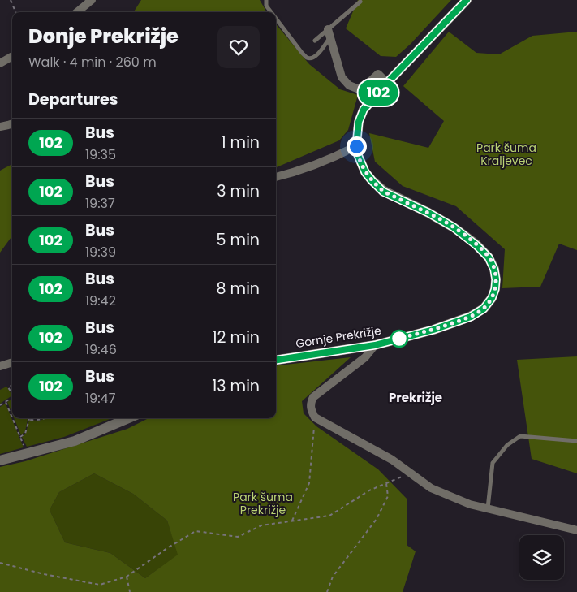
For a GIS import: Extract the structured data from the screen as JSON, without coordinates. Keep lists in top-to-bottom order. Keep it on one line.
{"streets":{"street":["Gornje Prekrižje"]},"districts":["Prekrižje"],"parks":["Park šuma Kraljevec","Park šuma Prekrižje"],"lines":["bus line 102"],"page":{"on_map":"102","heading":[["Donje Prekrižje","Walk · 4 min · 260 m"],"Departures"],"list":[{"mark":"102","name":"Bus","note":"19:35","value":"1 min"},{"mark":"102","name":"Bus","note":"19:37","value":"3 min"},{"mark":"102","name":"Bus","note":"19:39","value":"5 min"},{"mark":"102","name":"Bus","note":"19:42","value":"8 min"},{"mark":"102","name":"Bus","note":"19:46","value":"12 min"},{"mark":"102","name":"Bus","note":"19:47","value":"13 min"}]}}
